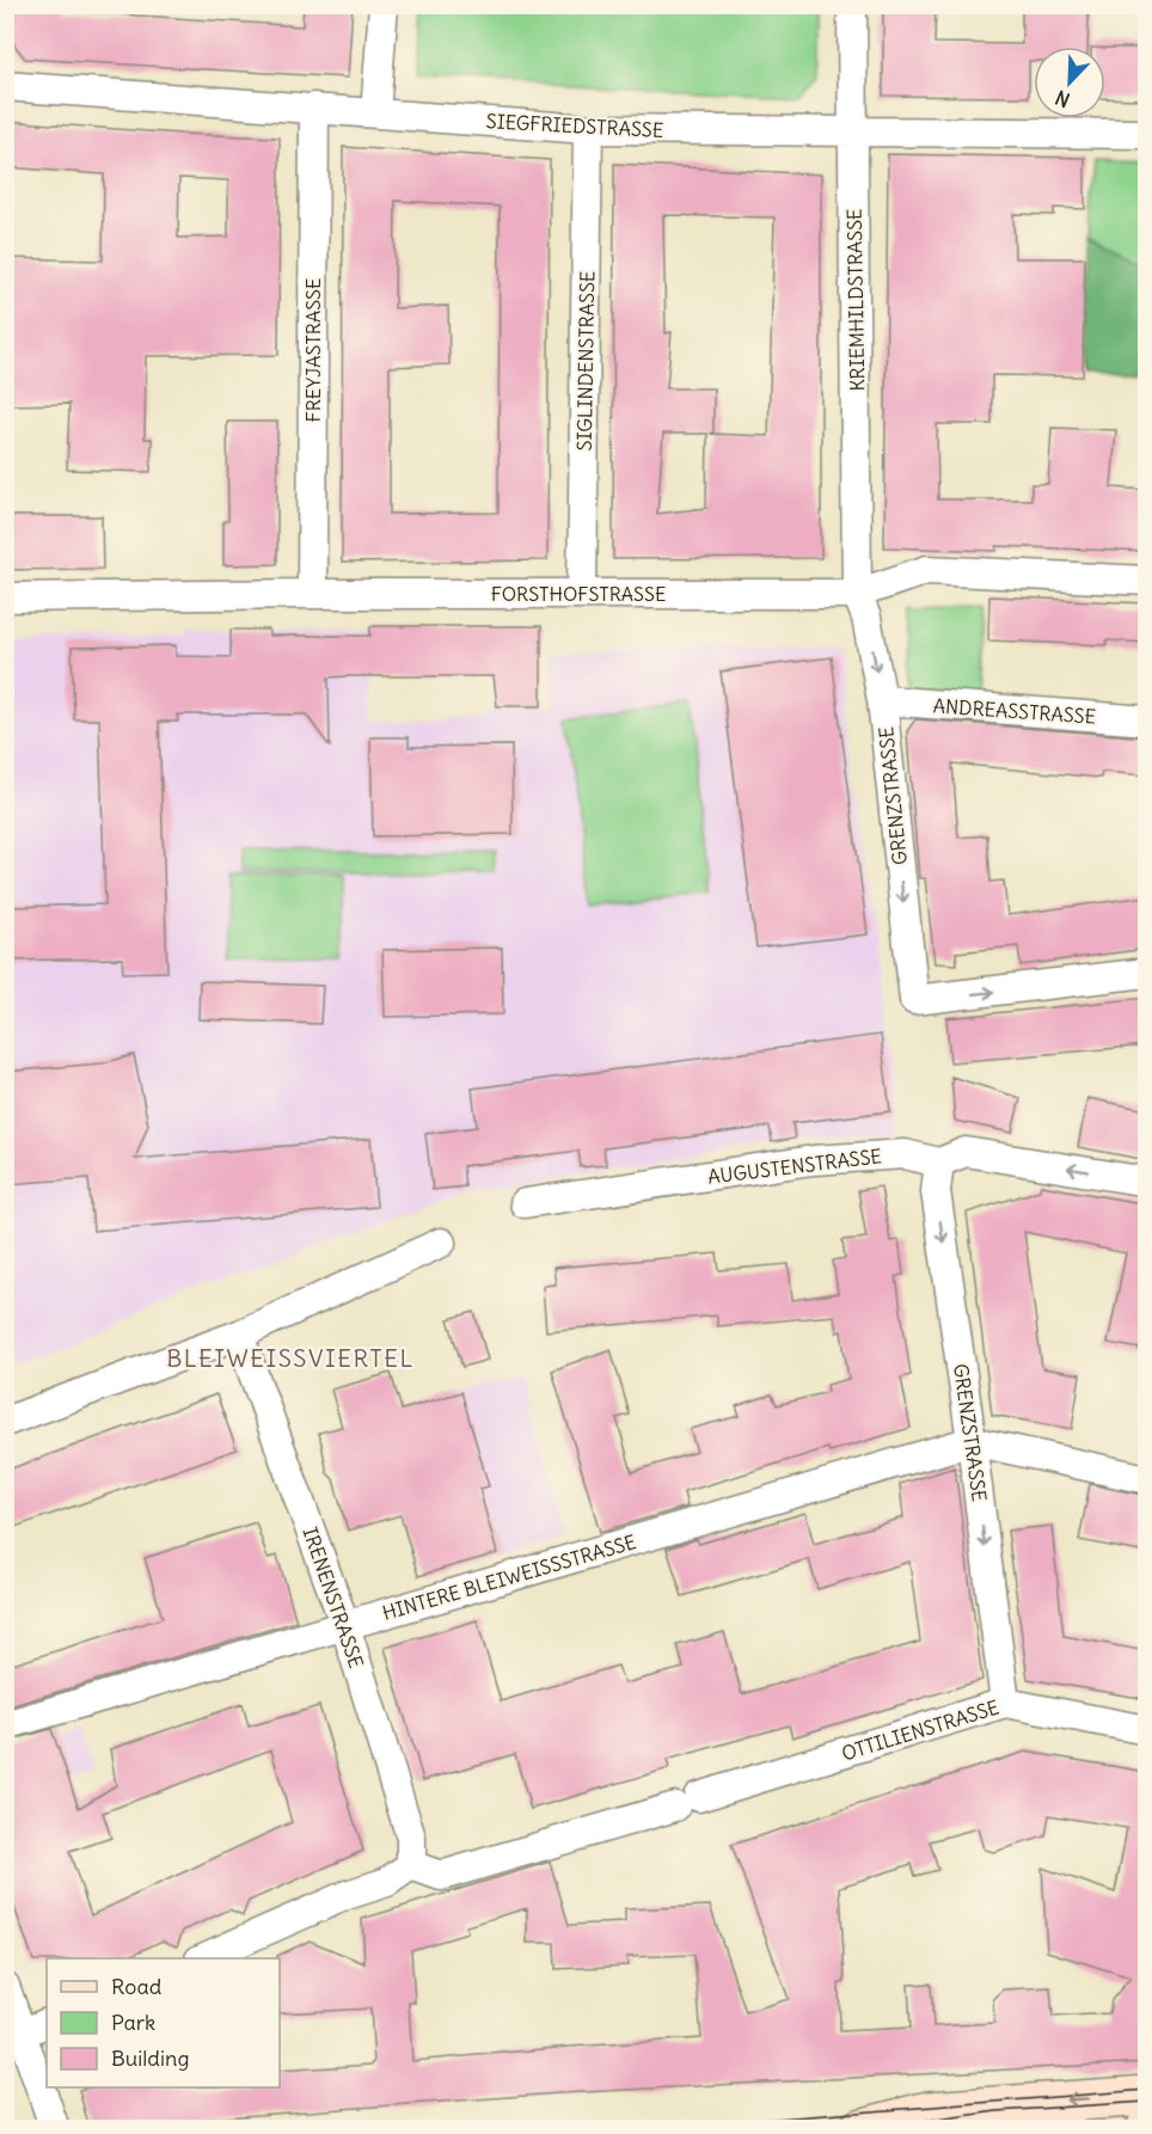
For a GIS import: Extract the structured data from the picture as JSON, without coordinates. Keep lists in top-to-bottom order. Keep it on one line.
{"streets":{"street":["SIEGFRIEDSTRASSE","KRIEMHILDSTRASSE","FREYJASTRASSE","SIGLINDENSTRASSE","FORSTHOFSTRASSE","ANDREASSTRASSE","GRENZSTRASSE","AUGUSTENSTRASSE","HINTERE BLEIWEISSSTRASSE","IRENENSTRASSE","OTTILIENSTRASSE"]},"crossings":[["SIEGFRIEDSTRASSE","KRIEMHILDSTRASSE"],["SIEGFRIEDSTRASSE","FREYJASTRASSE"],["SIEGFRIEDSTRASSE","SIGLINDENSTRASSE"],["KRIEMHILDSTRASSE","FORSTHOFSTRASSE"],["KRIEMHILDSTRASSE","GRENZSTRASSE"],["FREYJASTRASSE","FORSTHOFSTRASSE"],["SIGLINDENSTRASSE","FORSTHOFSTRASSE"],["FORSTHOFSTRASSE","GRENZSTRASSE"],["ANDREASSTRASSE","GRENZSTRASSE"],["GRENZSTRASSE","AUGUSTENSTRASSE"],["GRENZSTRASSE","HINTERE BLEIWEISSSTRASSE"],["GRENZSTRASSE","OTTILIENSTRASSE"],["HINTERE BLEIWEISSSTRASSE","IRENENSTRASSE"],["IRENENSTRASSE","OTTILIENSTRASSE"]],"one_way":["GRENZSTRASSE"],"districts":["BLEIWEISSVIERTEL"],"legend":["Road","Park","Building"],"north":"bottom left"}
